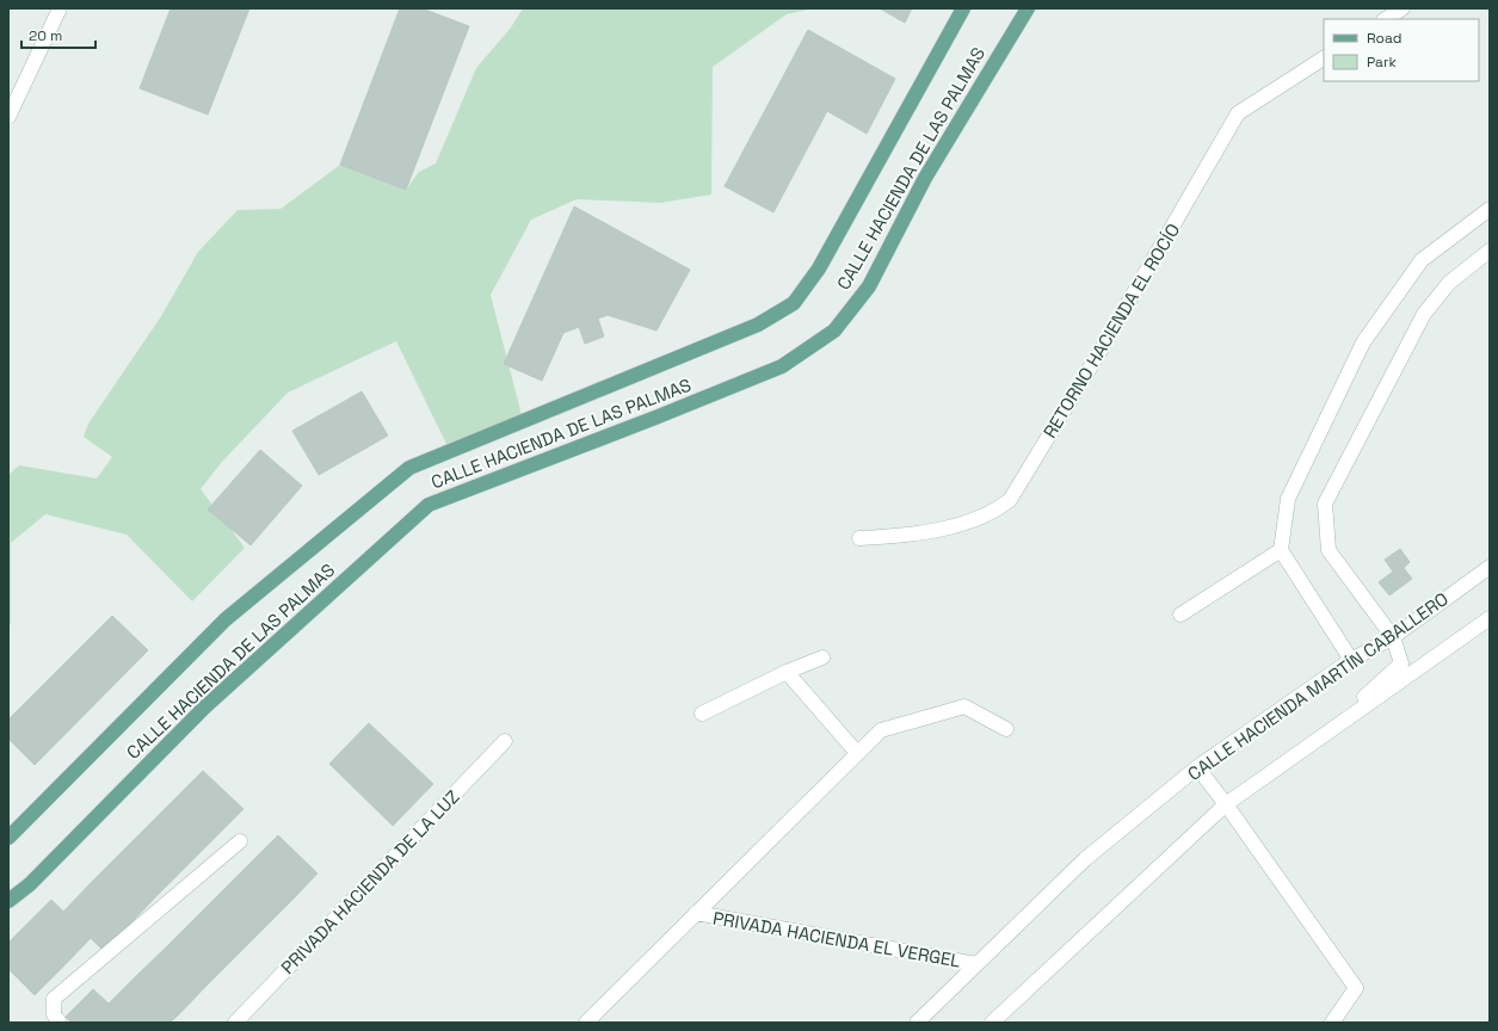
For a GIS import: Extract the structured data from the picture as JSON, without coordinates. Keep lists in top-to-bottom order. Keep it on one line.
{"streets":{"main road":["CALLE HACIENDA DE LAS PALMAS"],"street":["RETORNO HACIENDA EL ROCÍO","CALLE HACIENDA MARTÍN CABALLERO","PRIVADA HACIENDA DE LA LUZ","PRIVADA HACIENDA EL VERGEL"]},"crossings":[["CALLE HACIENDA MARTÍN CABALLERO","PRIVADA HACIENDA EL VERGEL"]],"legend":["Road","Park"],"scale_bar":"20 m"}
